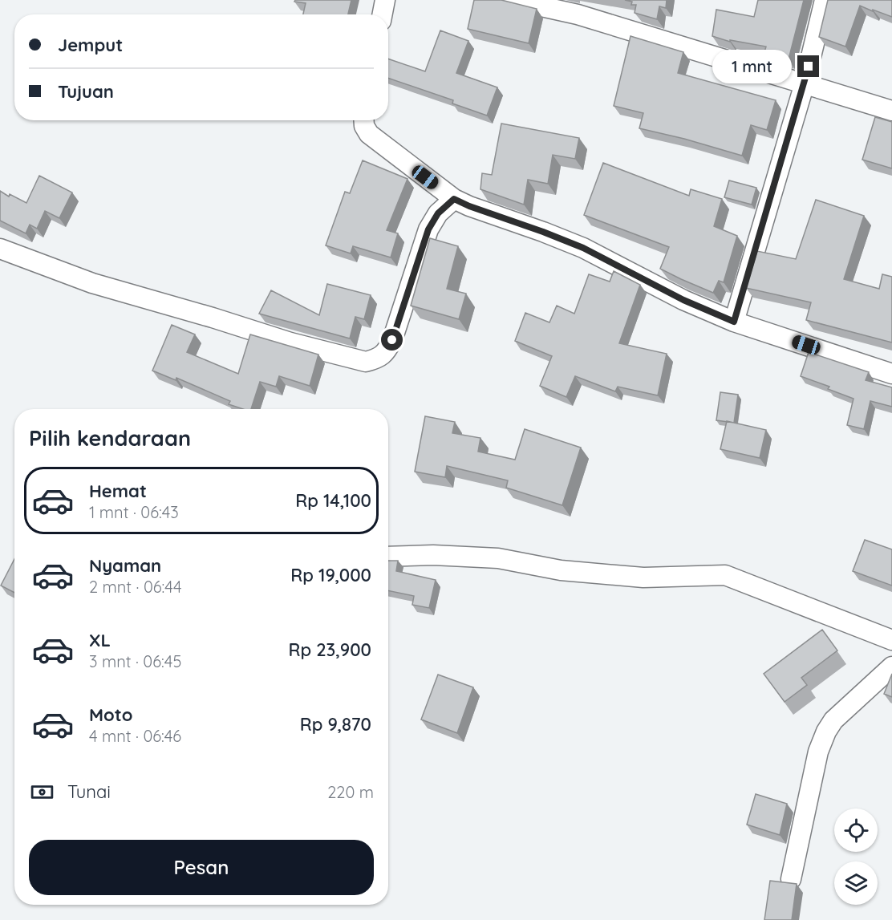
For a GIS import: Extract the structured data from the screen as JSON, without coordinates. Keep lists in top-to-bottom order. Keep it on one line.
{"page":{"banner":["Jemput","Tujuan"],"bubble":"1 mnt","heading":"Pilih kendaraan","list":[{"name":"Hemat","note":"1 mnt · 06:43","value":"Rp 14,100"},{"name":"Nyaman","note":"2 mnt · 06:44","value":"Rp 19,000"},{"name":"XL","note":"3 mnt · 06:45","value":"Rp 23,900"},{"name":"Moto","note":"4 mnt · 06:46","value":"Rp 9,870"}],"pay":["Tunai","220 m"],"buttons":"Pesan"}}
